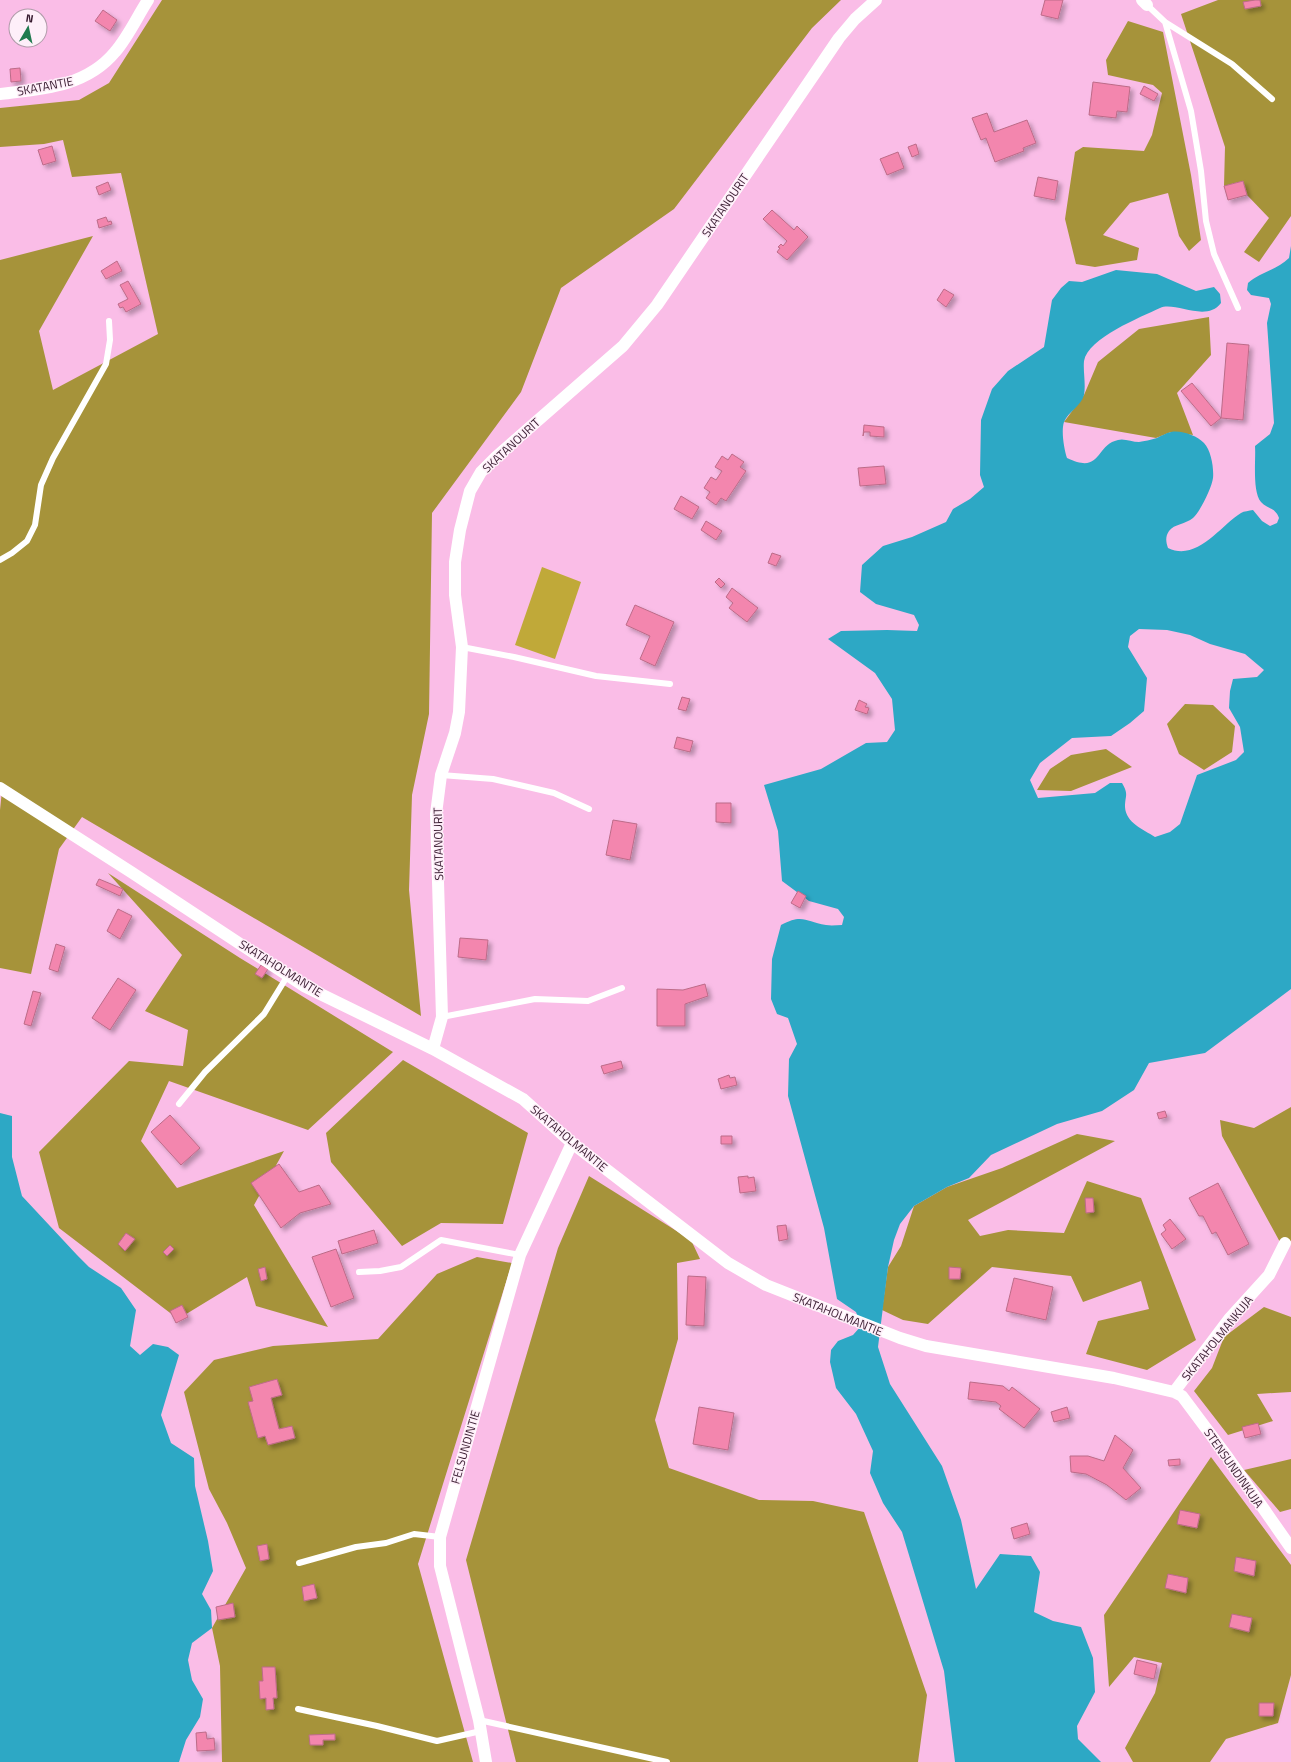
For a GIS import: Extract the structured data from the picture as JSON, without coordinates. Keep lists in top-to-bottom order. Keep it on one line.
{"streets":{"street":["SKATANTIE","SKATANOURIT","SKATAHOLMANTIE","SKATAHOLMANKUJA","FELSUNDINTIE","STENSUNDINKUJA"]},"crossings":[["SKATANOURIT","SKATAHOLMANTIE"],["SKATAHOLMANTIE","SKATAHOLMANKUJA"],["SKATAHOLMANTIE","FELSUNDINTIE"],["SKATAHOLMANTIE","STENSUNDINKUJA"],["SKATAHOLMANKUJA","STENSUNDINKUJA"]],"north":"top"}
